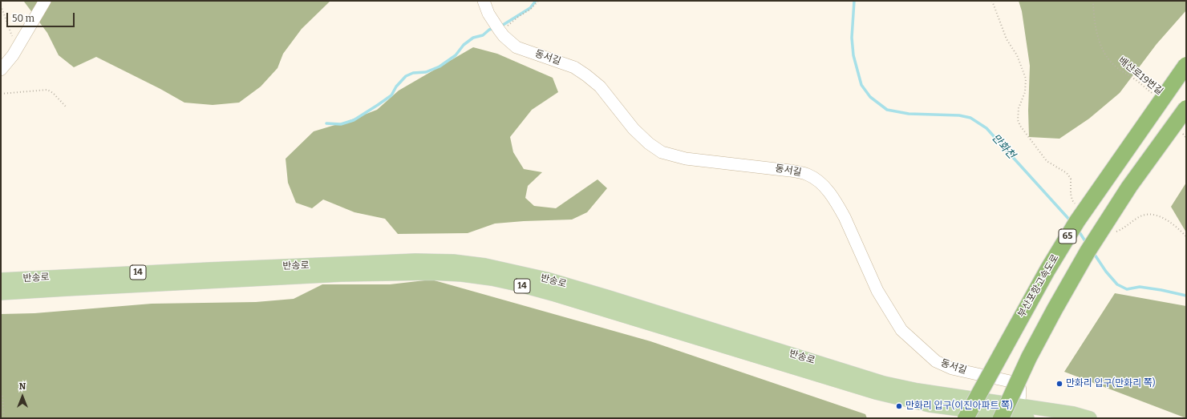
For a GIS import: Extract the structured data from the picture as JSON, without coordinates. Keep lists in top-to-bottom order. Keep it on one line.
{"streets":{"highway":["65","부산포항고속도로"],"main road":["반송로","14"],"street":["동서길"],"path":["배산로19번길"]},"crossings":[["동서길","65"],["동서길","반송로"],["65","반송로"]],"water":["만화천"],"places":["만화리 입구(만화리 쪽)","만화리 입구(이진아파트 쪽)"],"scale_bar":"50 m","north":"top"}
